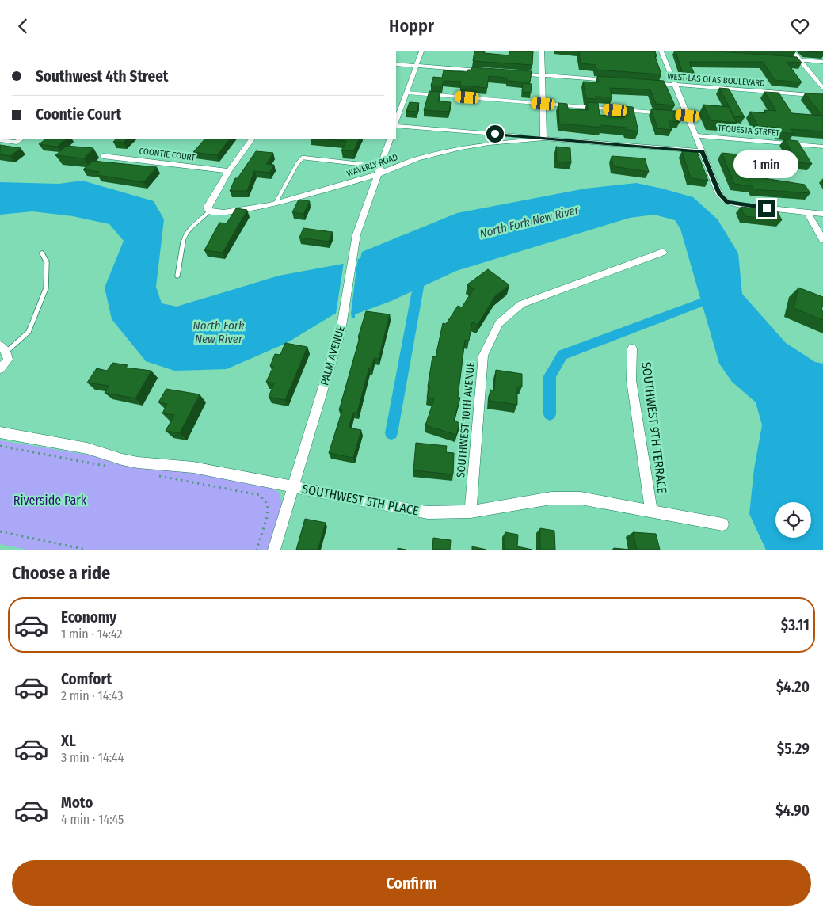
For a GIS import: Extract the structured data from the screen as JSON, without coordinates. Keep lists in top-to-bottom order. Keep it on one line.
{"streets":{"street":["WEST LAS OLAS BOULEVARD","TEQUESTA STREET","COONTIE COURT","WAVERLY ROAD","PALM AVENUE","SOUTHWEST 10TH AVENUE","SOUTHWEST 9TH TERRACE","SOUTHWEST 5TH PLACE"]},"crossings":[["WAVERLY ROAD","PALM AVENUE"],["PALM AVENUE","SOUTHWEST 5TH PLACE"],["SOUTHWEST 10TH AVENUE","SOUTHWEST 5TH PLACE"],["SOUTHWEST 9TH TERRACE","SOUTHWEST 5TH PLACE"]],"water":["North Fork New River"],"parks":["Riverside Park"],"page":{"header":"Hoppr","banner":["Southwest 4th Street","Coontie Court"],"bubble":"1 min","heading":"Choose a ride","list":[{"name":"Economy","note":"1 min · 14:42","value":"$3.11"},{"name":"Comfort","note":"2 min · 14:43","value":"$4.20"},{"name":"XL","note":"3 min · 14:44","value":"$5.29"},{"name":"Moto","note":"4 min · 14:45","value":"$4.90"}],"buttons":"Confirm"}}
